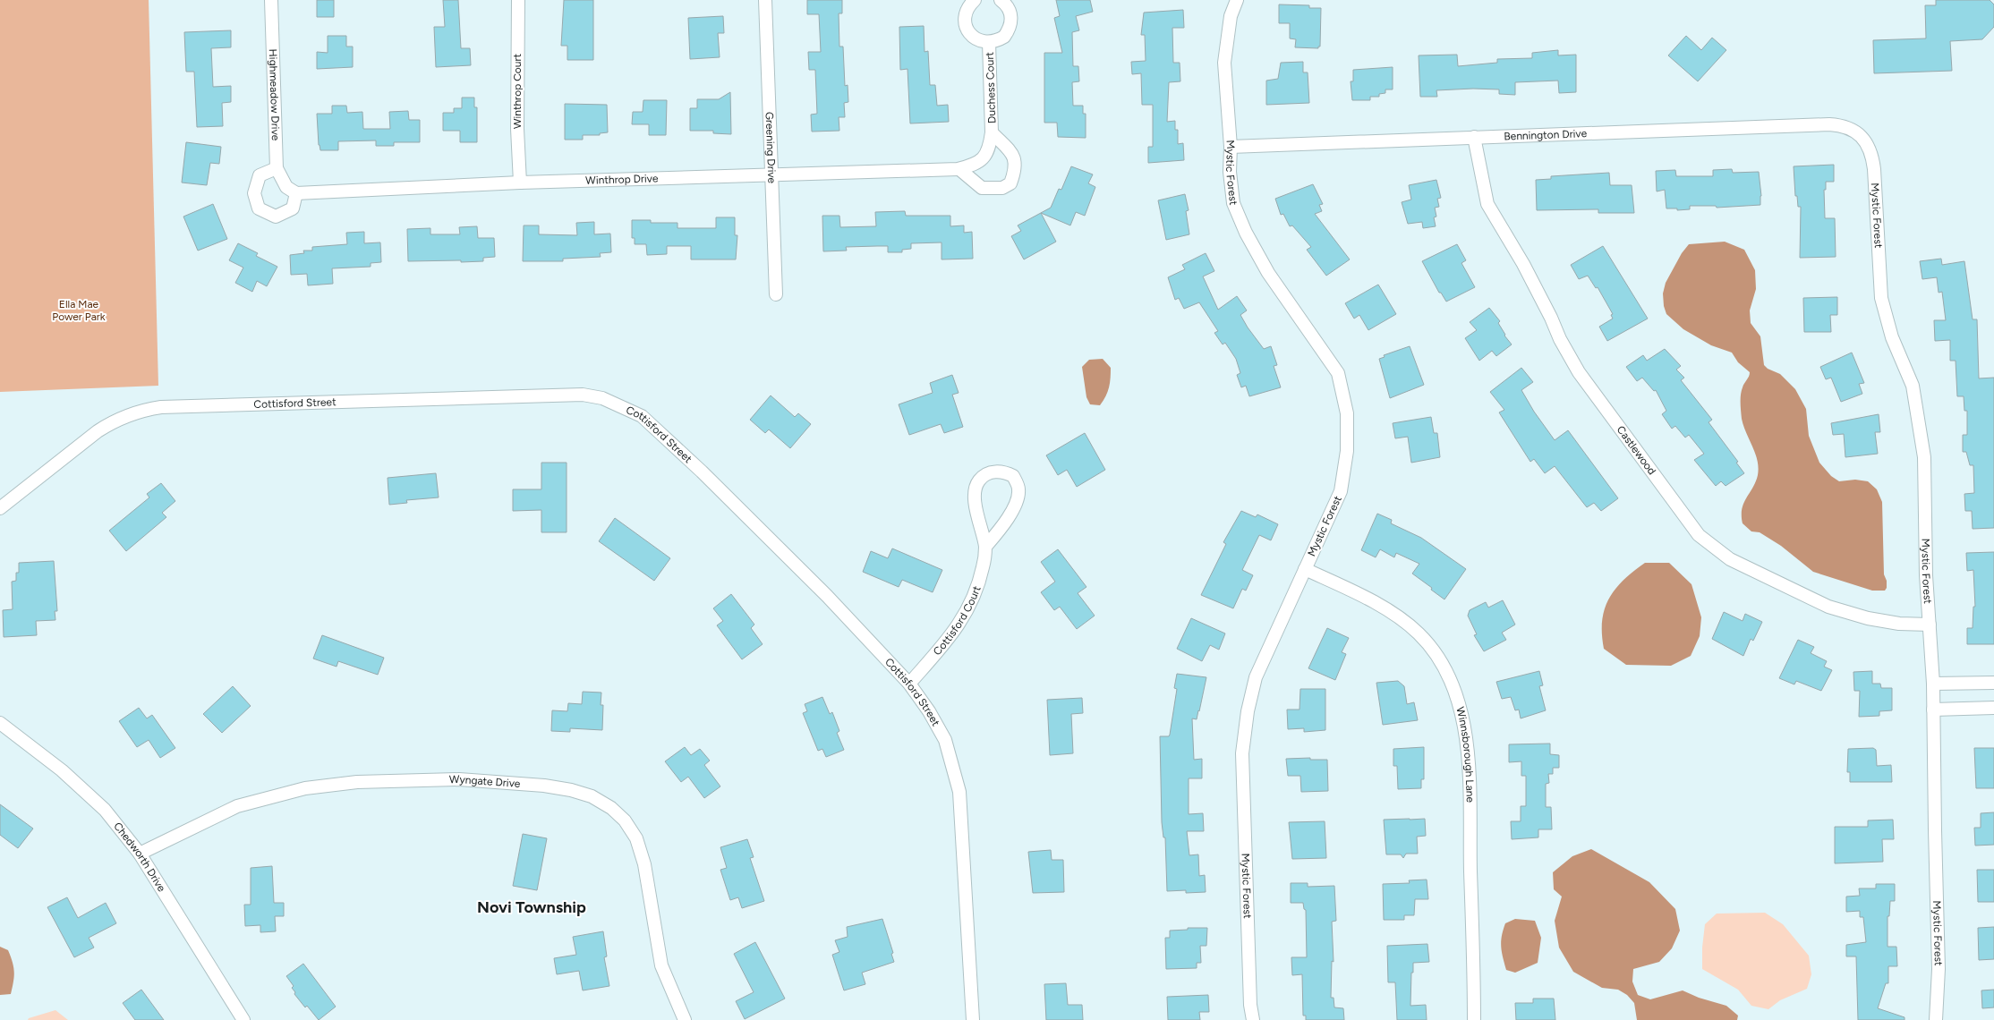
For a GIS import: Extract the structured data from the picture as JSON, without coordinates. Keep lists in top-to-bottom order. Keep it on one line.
{"streets":{"street":["Duchess Court","Winthrop Court","Highmeadow Drive","Bennington Drive","Greening Drive","Mystic Forest","Winthrop Drive","Cottisford Street","Castlewood","Cottisford Court","Winnsborough Lane","Wyngate Drive","Chedworth Drive"]},"crossings":[["Duchess Court","Winthrop Drive"],["Winthrop Court","Winthrop Drive"],["Highmeadow Drive","Winthrop Drive"],["Bennington Drive","Mystic Forest"],["Bennington Drive","Castlewood"],["Greening Drive","Winthrop Drive"],["Mystic Forest","Castlewood"],["Mystic Forest","Winnsborough Lane"],["Cottisford Street","Cottisford Court"],["Wyngate Drive","Chedworth Drive"]],"districts":["Novi Township"],"parks":["Ella Mae Power Park"]}
